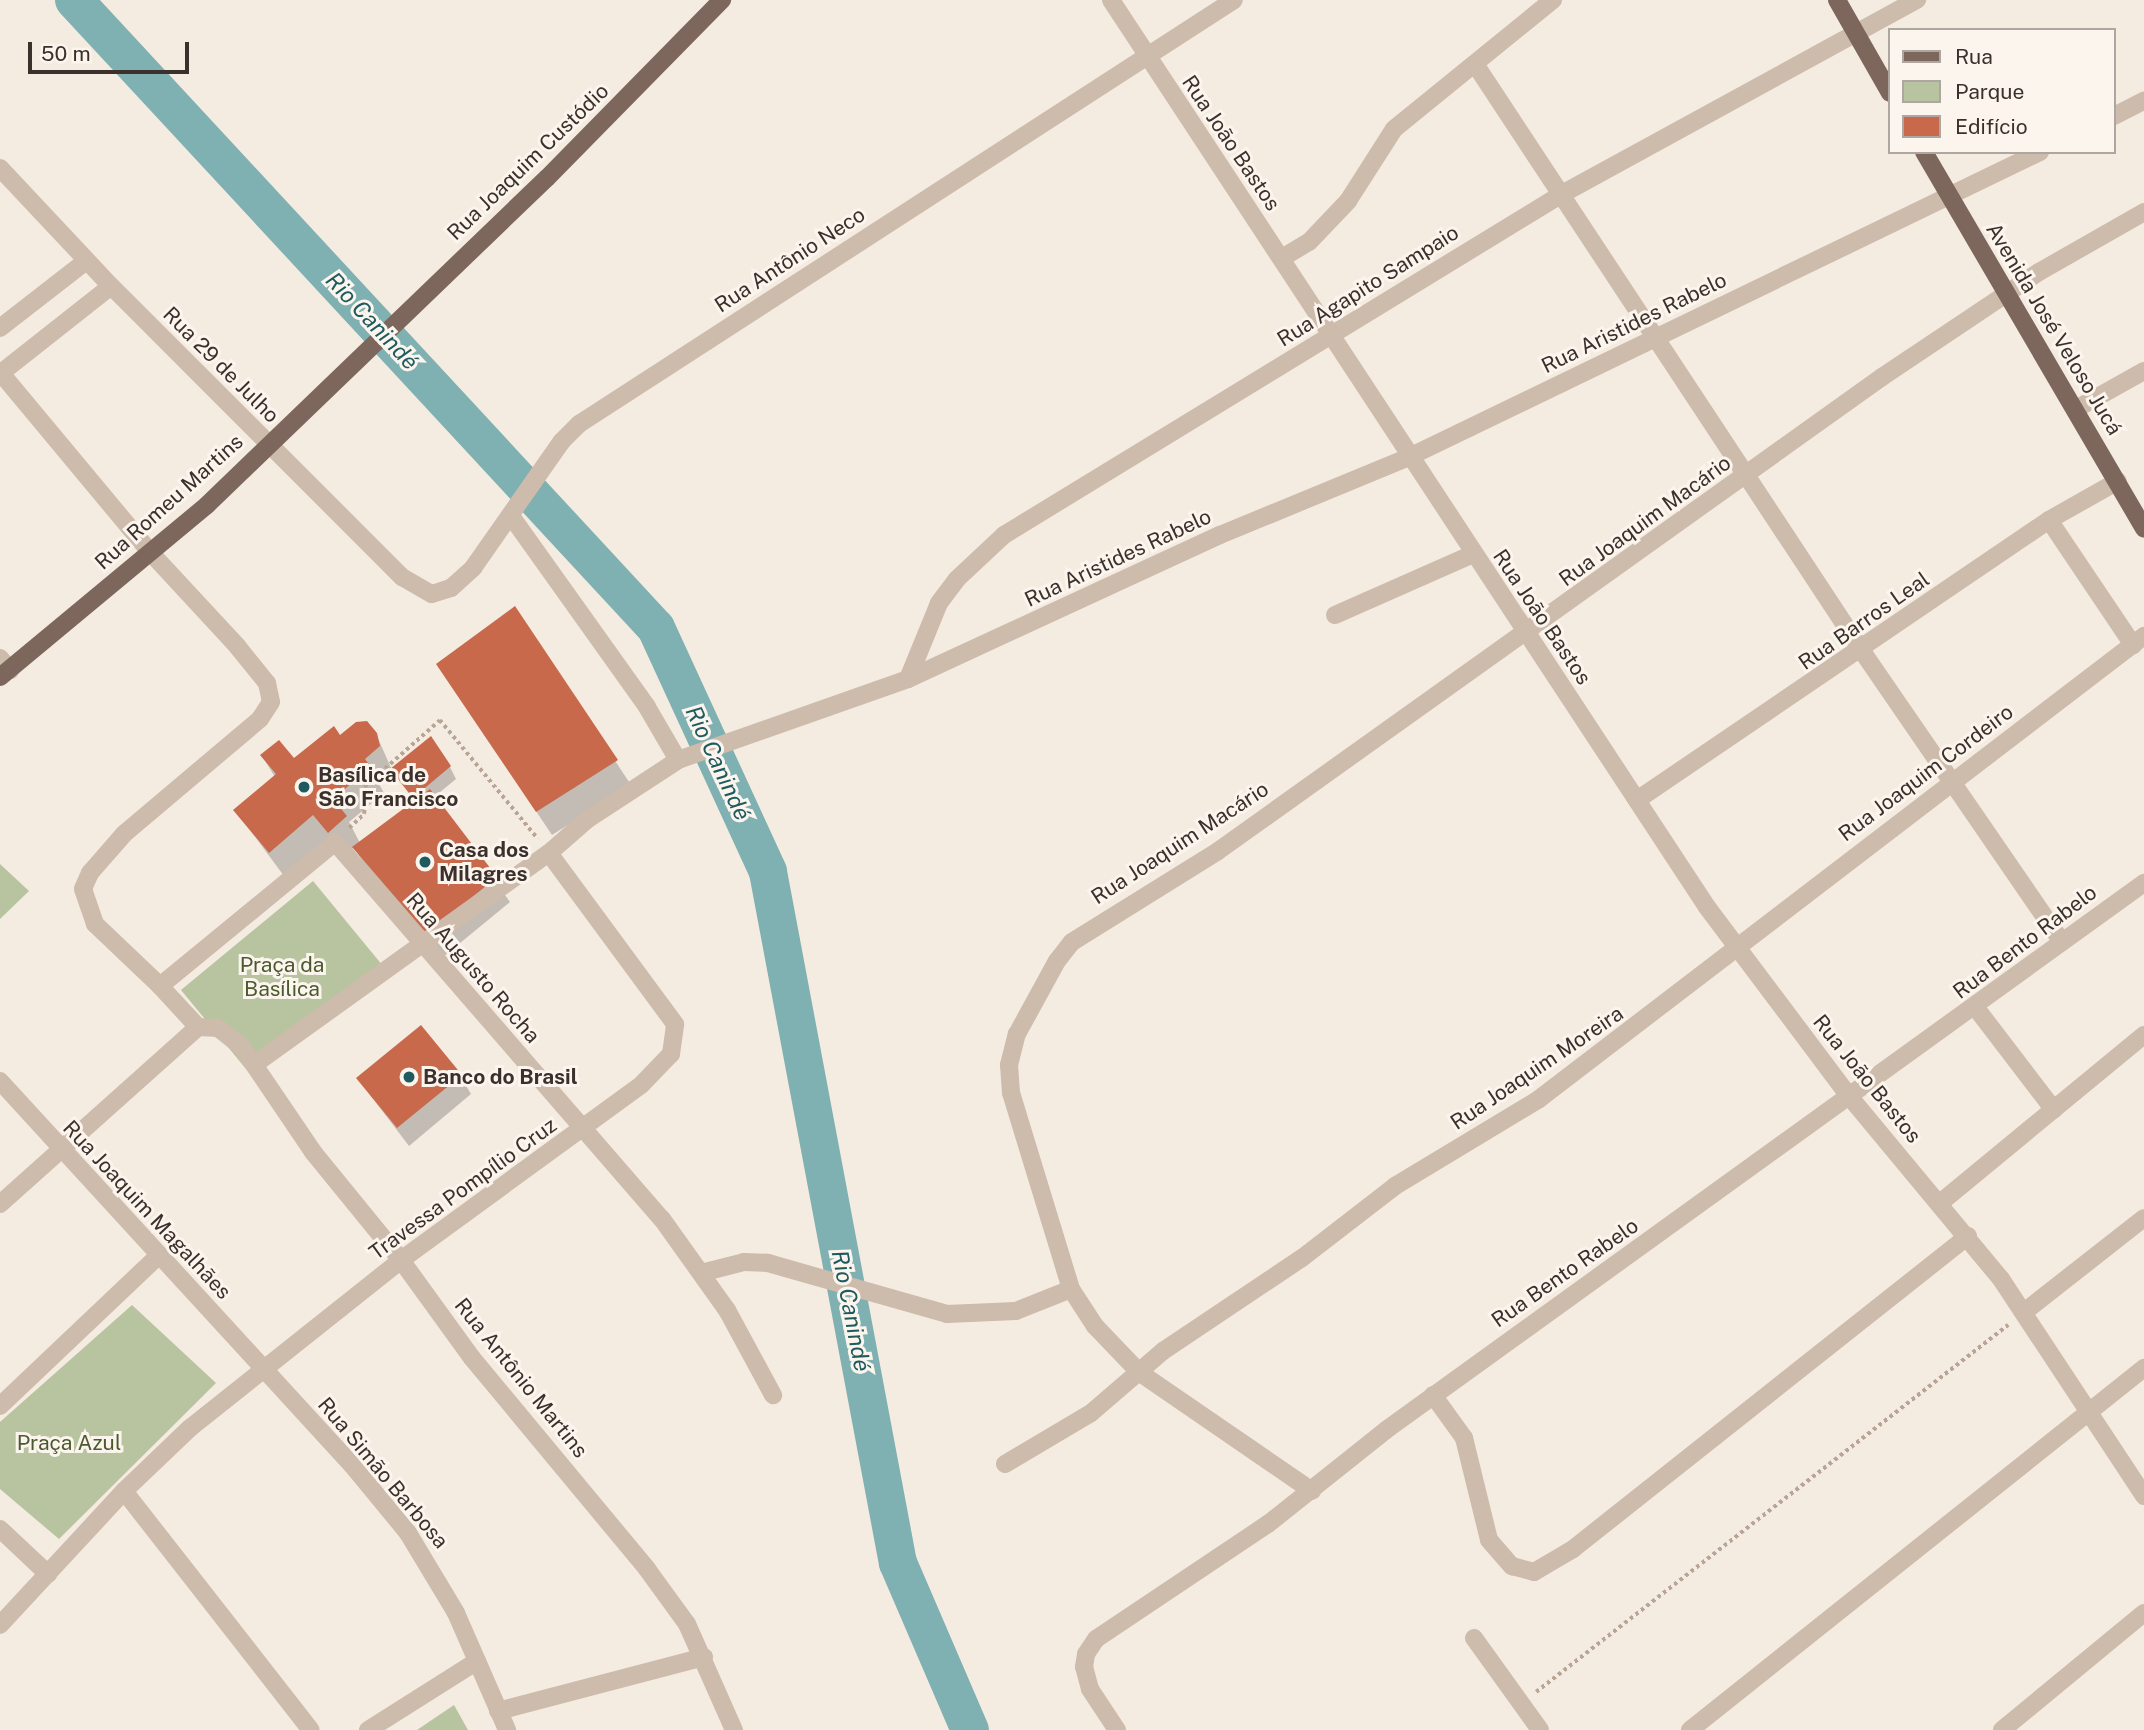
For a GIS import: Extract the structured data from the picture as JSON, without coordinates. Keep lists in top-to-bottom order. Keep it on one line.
{"streets":{"main road":["Rua Joaquim Custódio","Avenida José Veloso Jucá","Rua Romeu Martins"],"street":["Rua João Bastos","Rua Antônio Neco","Rua Agapito Sampaio","Rua Aristides Rabelo","Rua 29 de Julho","Rua Joaquim Macário","Rua Barros Leal","Rua Joaquim Cordeiro","Rua Bento Rabelo","Rua Augusto Rocha","Rua Joaquim Moreira","Travessa Pompílio Cruz","Rua Joaquim Magalhães","Rua Antônio Martins","Rua Simão Barbosa"]},"crossings":[["Rua João Bastos","Rua Antônio Neco"],["Rua João Bastos","Rua Agapito Sampaio"],["Rua João Bastos","Rua Aristides Rabelo"],["Rua João Bastos","Rua Joaquim Macário"],["Rua João Bastos","Rua Barros Leal"],["Rua João Bastos","Rua Joaquim Cordeiro"],["Rua João Bastos","Rua Bento Rabelo"],["Rua João Bastos","Rua Joaquim Moreira"],["Rua Joaquim Custódio","Rua Romeu Martins"],["Rua Antônio Neco","Rua 29 de Julho"],["Rua Agapito Sampaio","Rua Aristides Rabelo"],["Rua Aristides Rabelo","Avenida José Veloso Jucá"],["Rua Aristides Rabelo","Rua Augusto Rocha"],["Rua Aristides Rabelo","Travessa Pompílio Cruz"],["Rua Aristides Rabelo","Rua Antônio Martins"],["Avenida José Veloso Jucá","Rua Joaquim Macário"],["Avenida José Veloso Jucá","Rua Barros Leal"],["Rua 29 de Julho","Rua Romeu Martins"],["Rua Joaquim Cordeiro","Rua Joaquim Moreira"],["Rua Augusto Rocha","Travessa Pompílio Cruz"],["Travessa Pompílio Cruz","Rua Joaquim Magalhães"],["Travessa Pompílio Cruz","Rua Antônio Martins"],["Travessa Pompílio Cruz","Rua Simão Barbosa"],["Rua Joaquim Magalhães","Rua Simão Barbosa"]],"water":["Rio Canindé"],"parks":["Praça da Basílica","Praça Azul"],"places":["Basílica de São Francisco","Casa dos Milagres","Banco do Brasil"],"legend":["Rua","Parque","Edifício"],"scale_bar":"50 m"}
